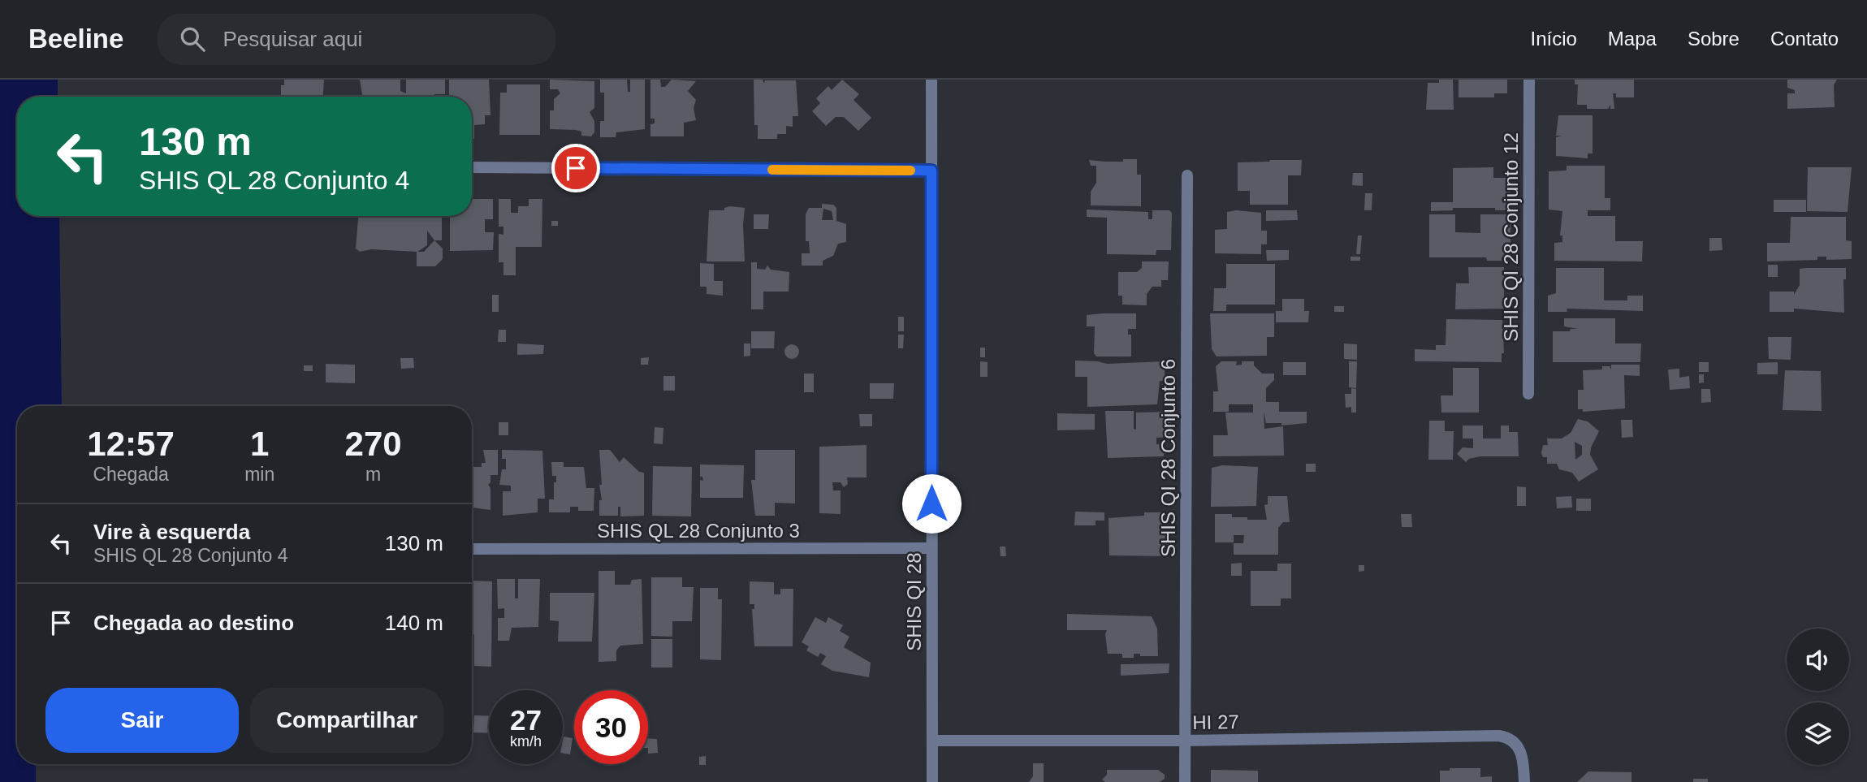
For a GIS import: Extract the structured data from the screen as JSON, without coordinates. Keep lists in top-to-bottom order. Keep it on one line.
{"streets":{"street":["SHIS QI 28 Conjunto 12","SHIS QI 28 Conjunto 6","SHIS QL 28 Conjunto 3","SHIS QI 28","HI 27"]},"crossings":[["SHIS QI 28 Conjunto 6","HI 27"],["SHIS QL 28 Conjunto 3","SHIS QI 28"],["SHIS QI 28","HI 27"]],"page":{"header":"Beeline","search":"Pesquisar aqui","nav":["Início","Mapa","Sobre","Contato"],"turn":["130 m","SHIS QL 28 Conjunto 4"],"eta":["12:57","Chegada","1","min","270","m"],"list":[{"name":"Vire à esquerda","note":"SHIS QL 28 Conjunto 4","value":"130 m"},{"name":"Chegada ao destino","value":"140 m"}],"buttons":["Sair","Compartilhar"],"speed":"27 km/h","limit":"30"}}
